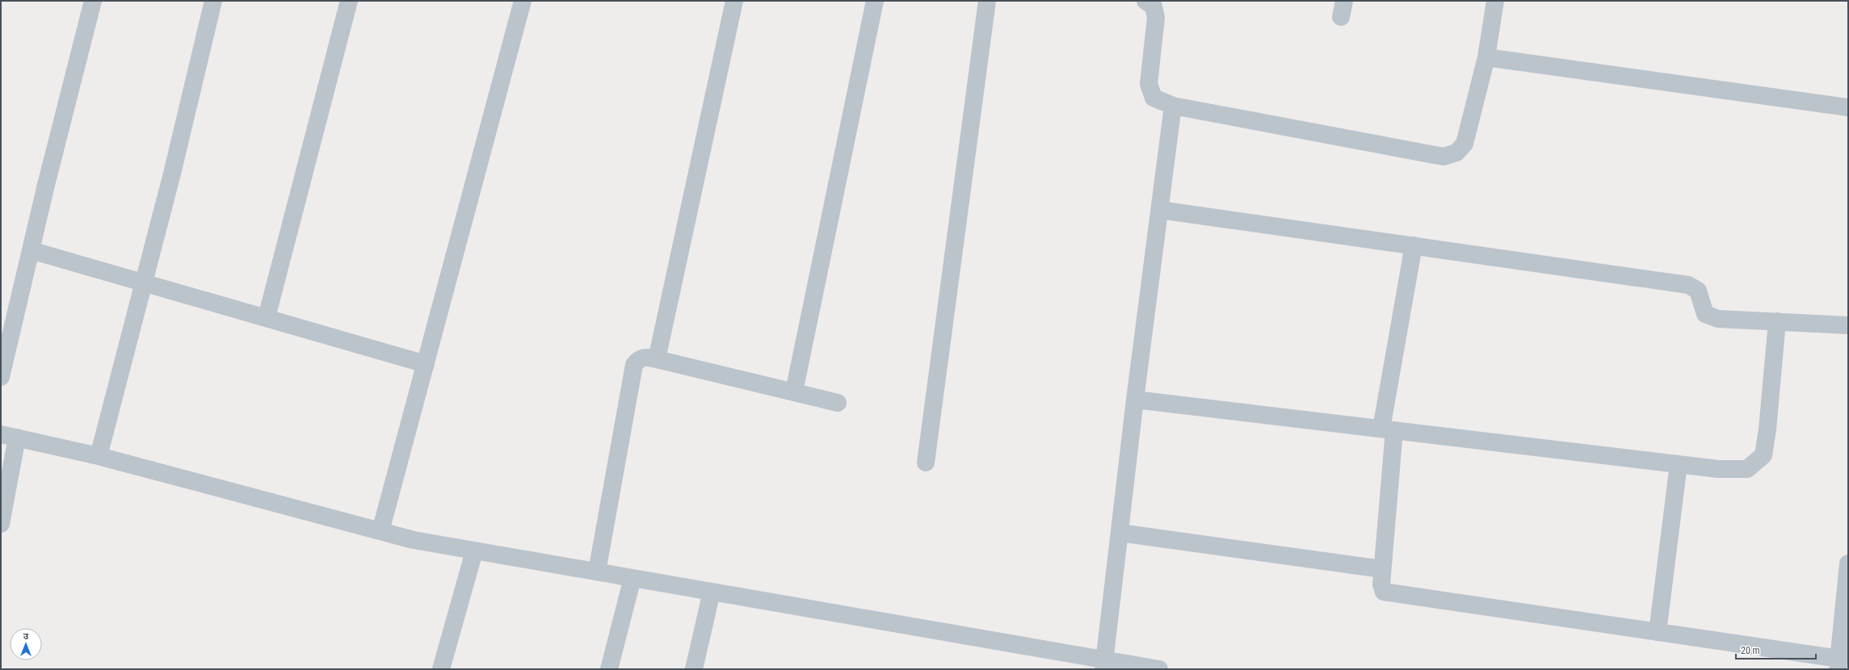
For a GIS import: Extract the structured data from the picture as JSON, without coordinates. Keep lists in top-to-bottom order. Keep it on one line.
{"scale_bar":"20 m","north":"top"}
